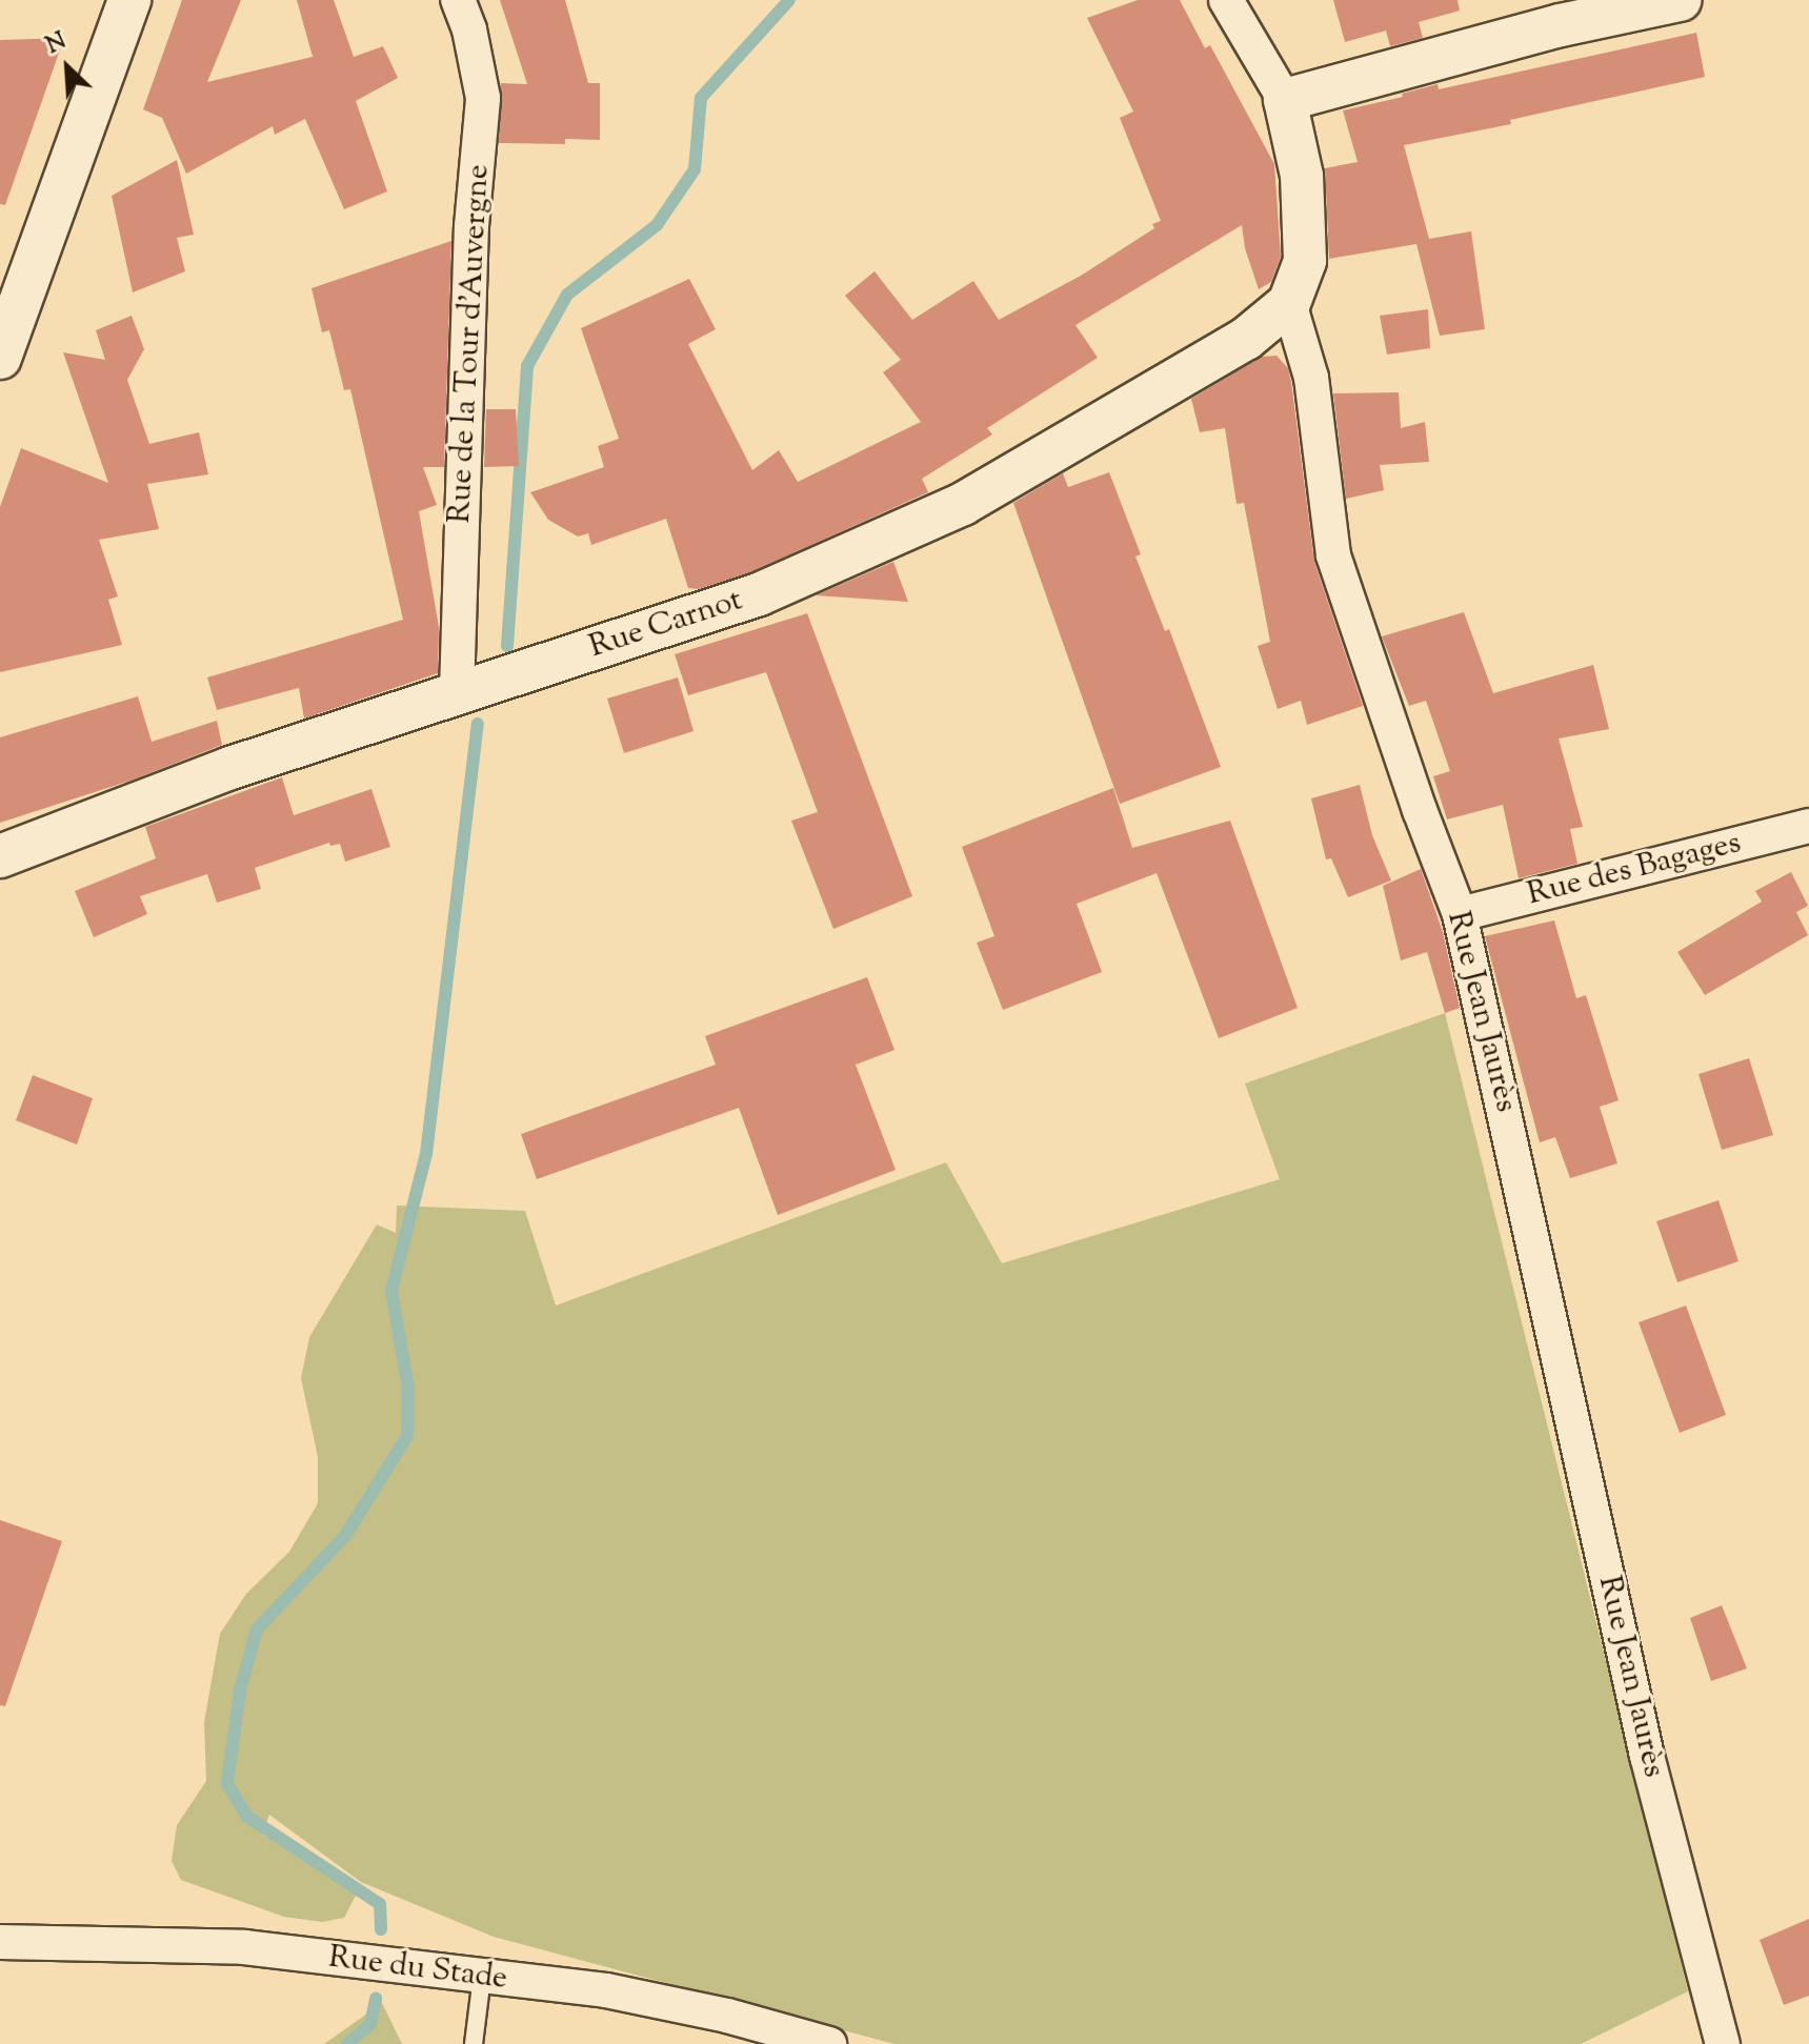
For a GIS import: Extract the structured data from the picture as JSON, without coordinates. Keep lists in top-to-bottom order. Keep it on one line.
{"streets":{"street":["Rue de la Tour d'Auvergne","Rue Carnot","Rue des Bagages","Rue Jean Jaurès","Rue du Stade"]},"crossings":[["Rue de la Tour d'Auvergne","Rue Carnot"],["Rue Carnot","Rue Jean Jaurès"],["Rue des Bagages","Rue Jean Jaurès"]],"north":"top left"}
